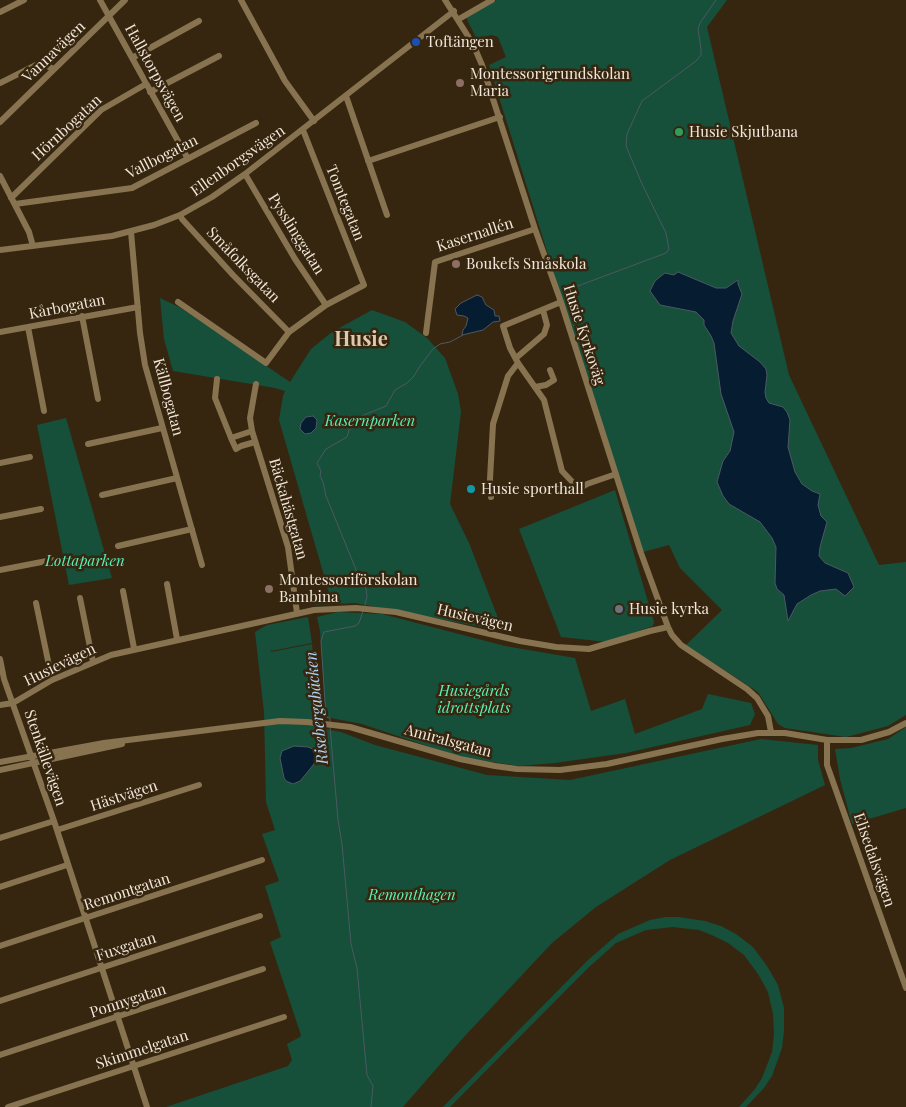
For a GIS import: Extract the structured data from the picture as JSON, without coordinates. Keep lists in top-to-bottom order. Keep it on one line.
{"streets":{"street":["Vannavägen","Hallstorpsvägen","Hörnbogatan","Vallbogatan","Ellenborgsvägen","Tomtegatan","Pysslinggatan","Kasernallén","Småfolksgatan","Kårbogatan","Husie Kyrkoväg","Källbogatan","Bäckahästgatan","Husievägen","Amiralsgatan","Stenkällevägen","Hästvägen","Elisedalsvägen","Remontgatan","Fuxgatan","Ponnygatan","Skimmelgatan"]},"crossings":[["Vannavägen","Hallstorpsvägen"],["Hallstorpsvägen","Hörnbogatan"],["Hallstorpsvägen","Vallbogatan"],["Hörnbogatan","Vallbogatan"],["Ellenborgsvägen","Tomtegatan"],["Ellenborgsvägen","Pysslinggatan"],["Ellenborgsvägen","Småfolksgatan"],["Ellenborgsvägen","Husie Kyrkoväg"],["Ellenborgsvägen","Källbogatan"],["Tomtegatan","Pysslinggatan"],["Kasernallén","Husie Kyrkoväg"],["Kårbogatan","Källbogatan"],["Husie Kyrkoväg","Husievägen"],["Bäckahästgatan","Husievägen"],["Husievägen","Stenkällevägen"],["Amiralsgatan","Stenkällevägen"],["Stenkällevägen","Hästvägen"]],"districts":["Husie"],"water":["Risebergabäcken"],"parks":["Kasernparken","Lottaparken","Husiegårds idrottsplats","Remonthagen"],"places":["Toftängen","Montessorigrundskolan Maria","Husie Skjutbana","Boukefs Småskola","Husie sporthall","Montessoriförskolan Bambina","Husie kyrka"]}
